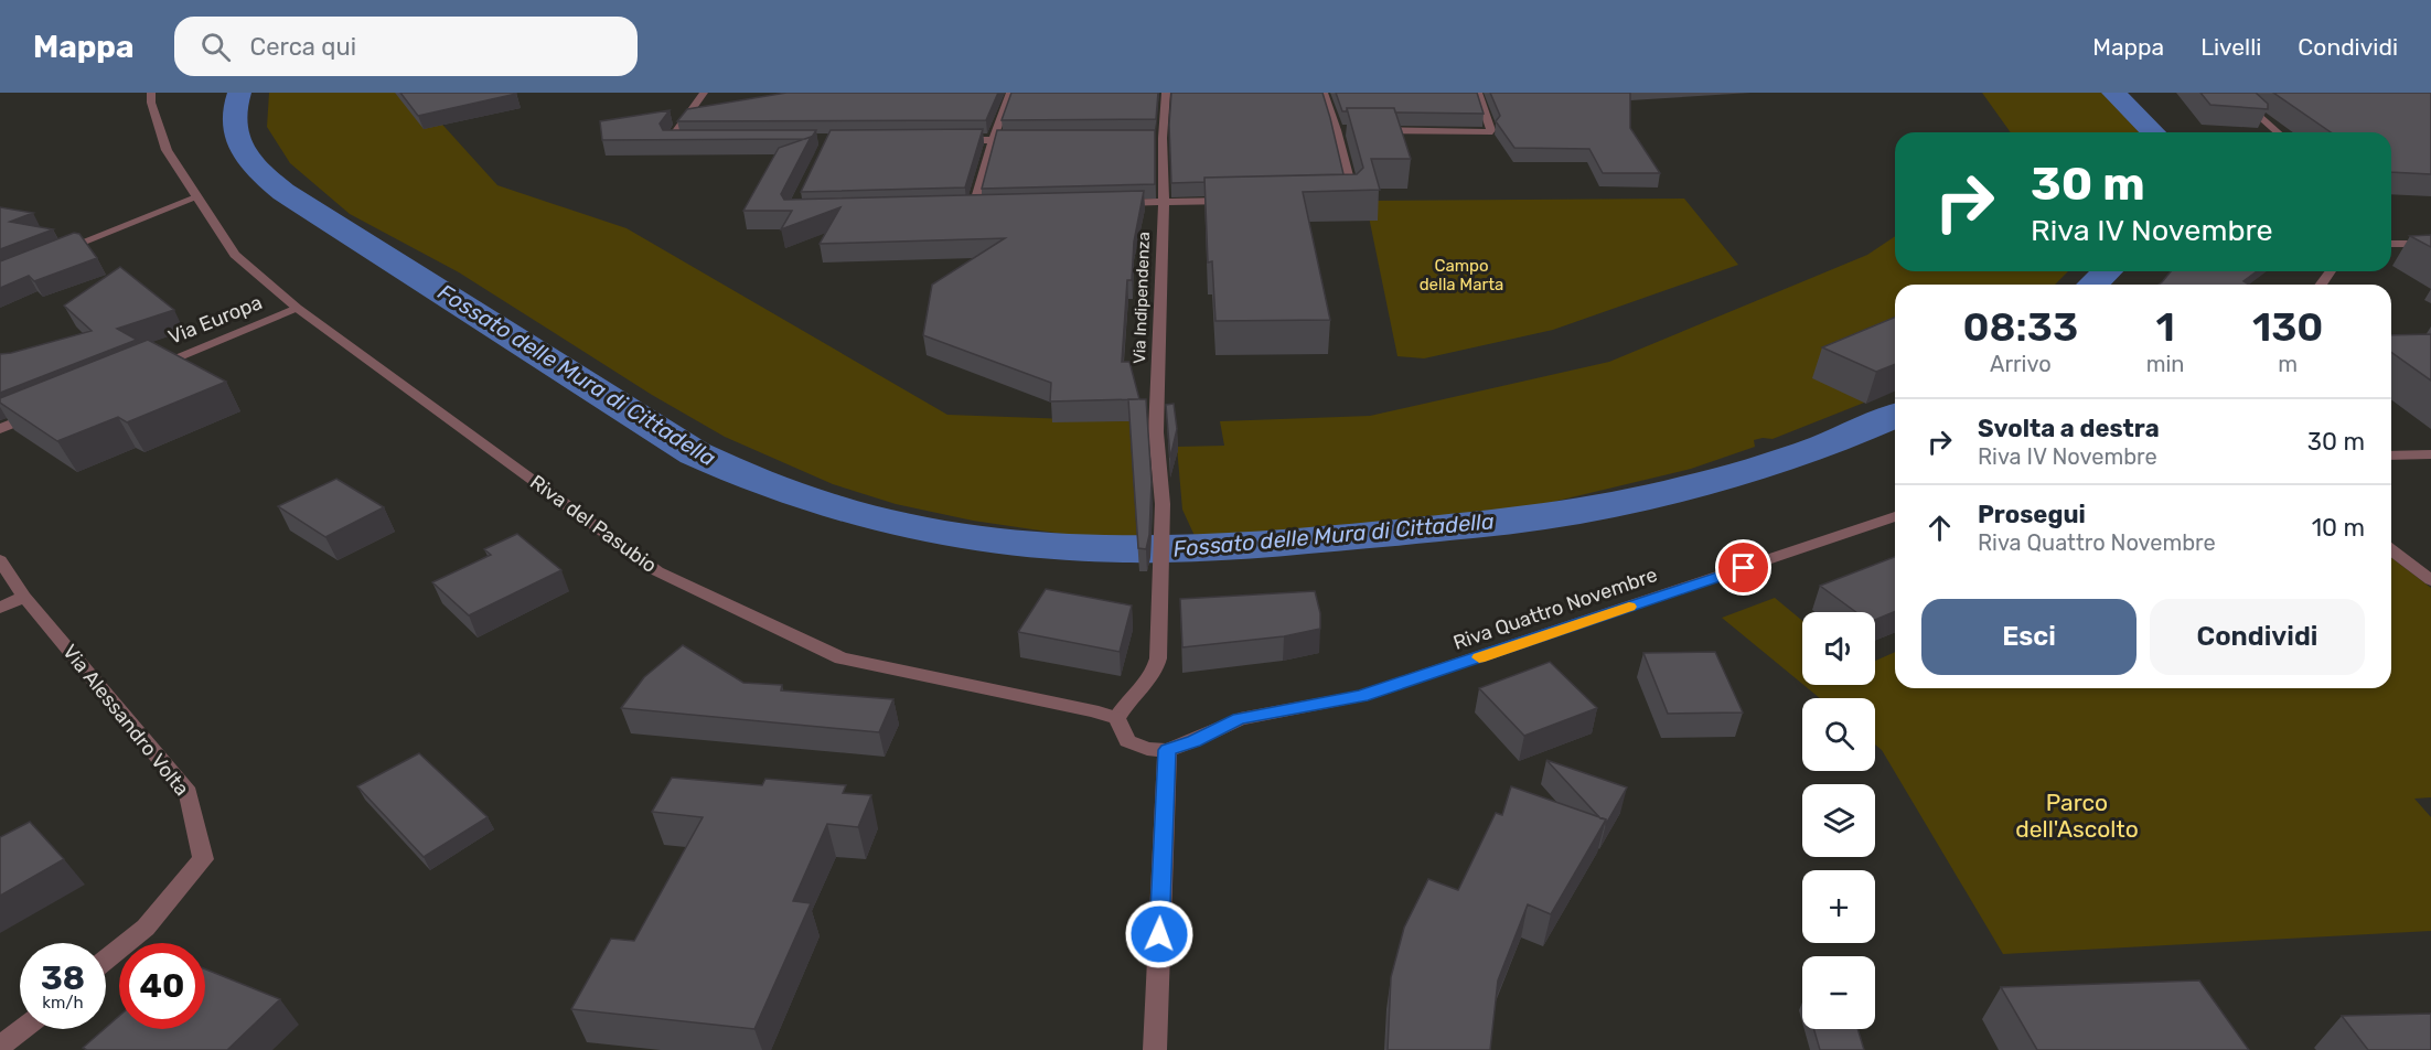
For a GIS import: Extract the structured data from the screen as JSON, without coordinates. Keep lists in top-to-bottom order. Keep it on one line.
{"streets":{"street":["Via Indipendenza","Via Europa","Riva del Pasubio","Riva Quattro Novembre","Via Alessandro Volta"]},"crossings":[["Via Indipendenza","Riva del Pasubio"],["Via Europa","Riva del Pasubio"]],"water":["Fossato delle Mura di Cittadella"],"parks":["Campo della Marta","Parco dell'Ascolto"],"page":{"header":"Mappa","search":"Cerca qui","nav":["Mappa","Livelli","Condividi"],"turn":["30 m","Riva IV Novembre"],"eta":["08:33","Arrivo","1","min","130","m"],"list":[{"name":"Svolta a destra","note":"Riva IV Novembre","value":"30 m"},{"name":"Prosegui","note":"Riva Quattro Novembre","value":"10 m"}],"buttons":["Esci","Condividi"],"map_buttons":["+","−"],"speed":"38 km/h","limit":"40"}}
